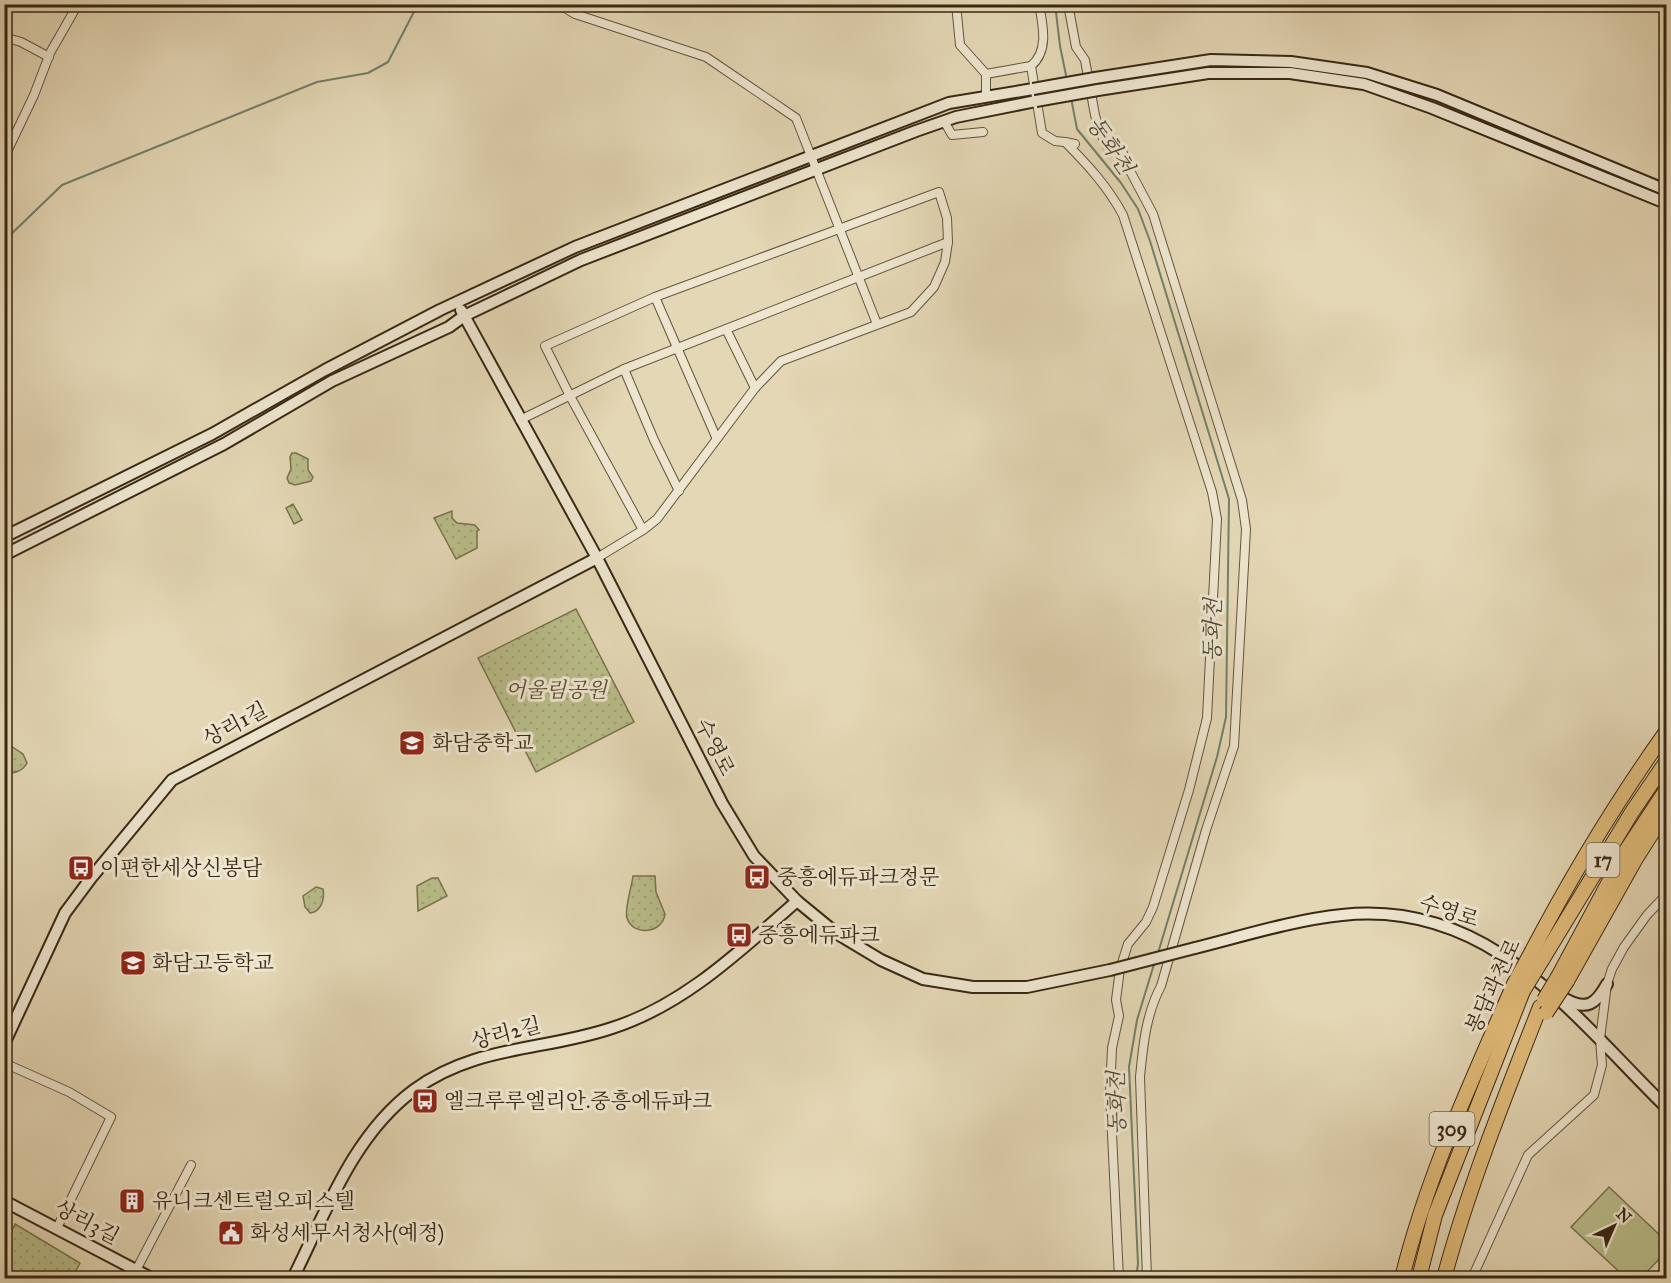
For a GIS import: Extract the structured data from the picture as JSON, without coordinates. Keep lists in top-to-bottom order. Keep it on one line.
{"streets":{"highway":["17","봉담과천로","309"],"main road":["상리1길","수영로","상리2길","상리3길"]},"crossings":[["상리1길","수영로"],["수영로","상리2길"],["17","봉담과천로"],["17","309"]],"water":["동화천"],"parks":["어울림공원"],"places":{"school or university":["화담중학교","화담고등학교"],"bus stop":["이편한세상신봉담","중흥에듀파크정문","중흥에듀파크","엘크루루엘리안.중흥에듀파크"],"building":["유니크센트럴오피스텔"],"public building":["화성세무서청사(예정)"]},"north":"top right"}
